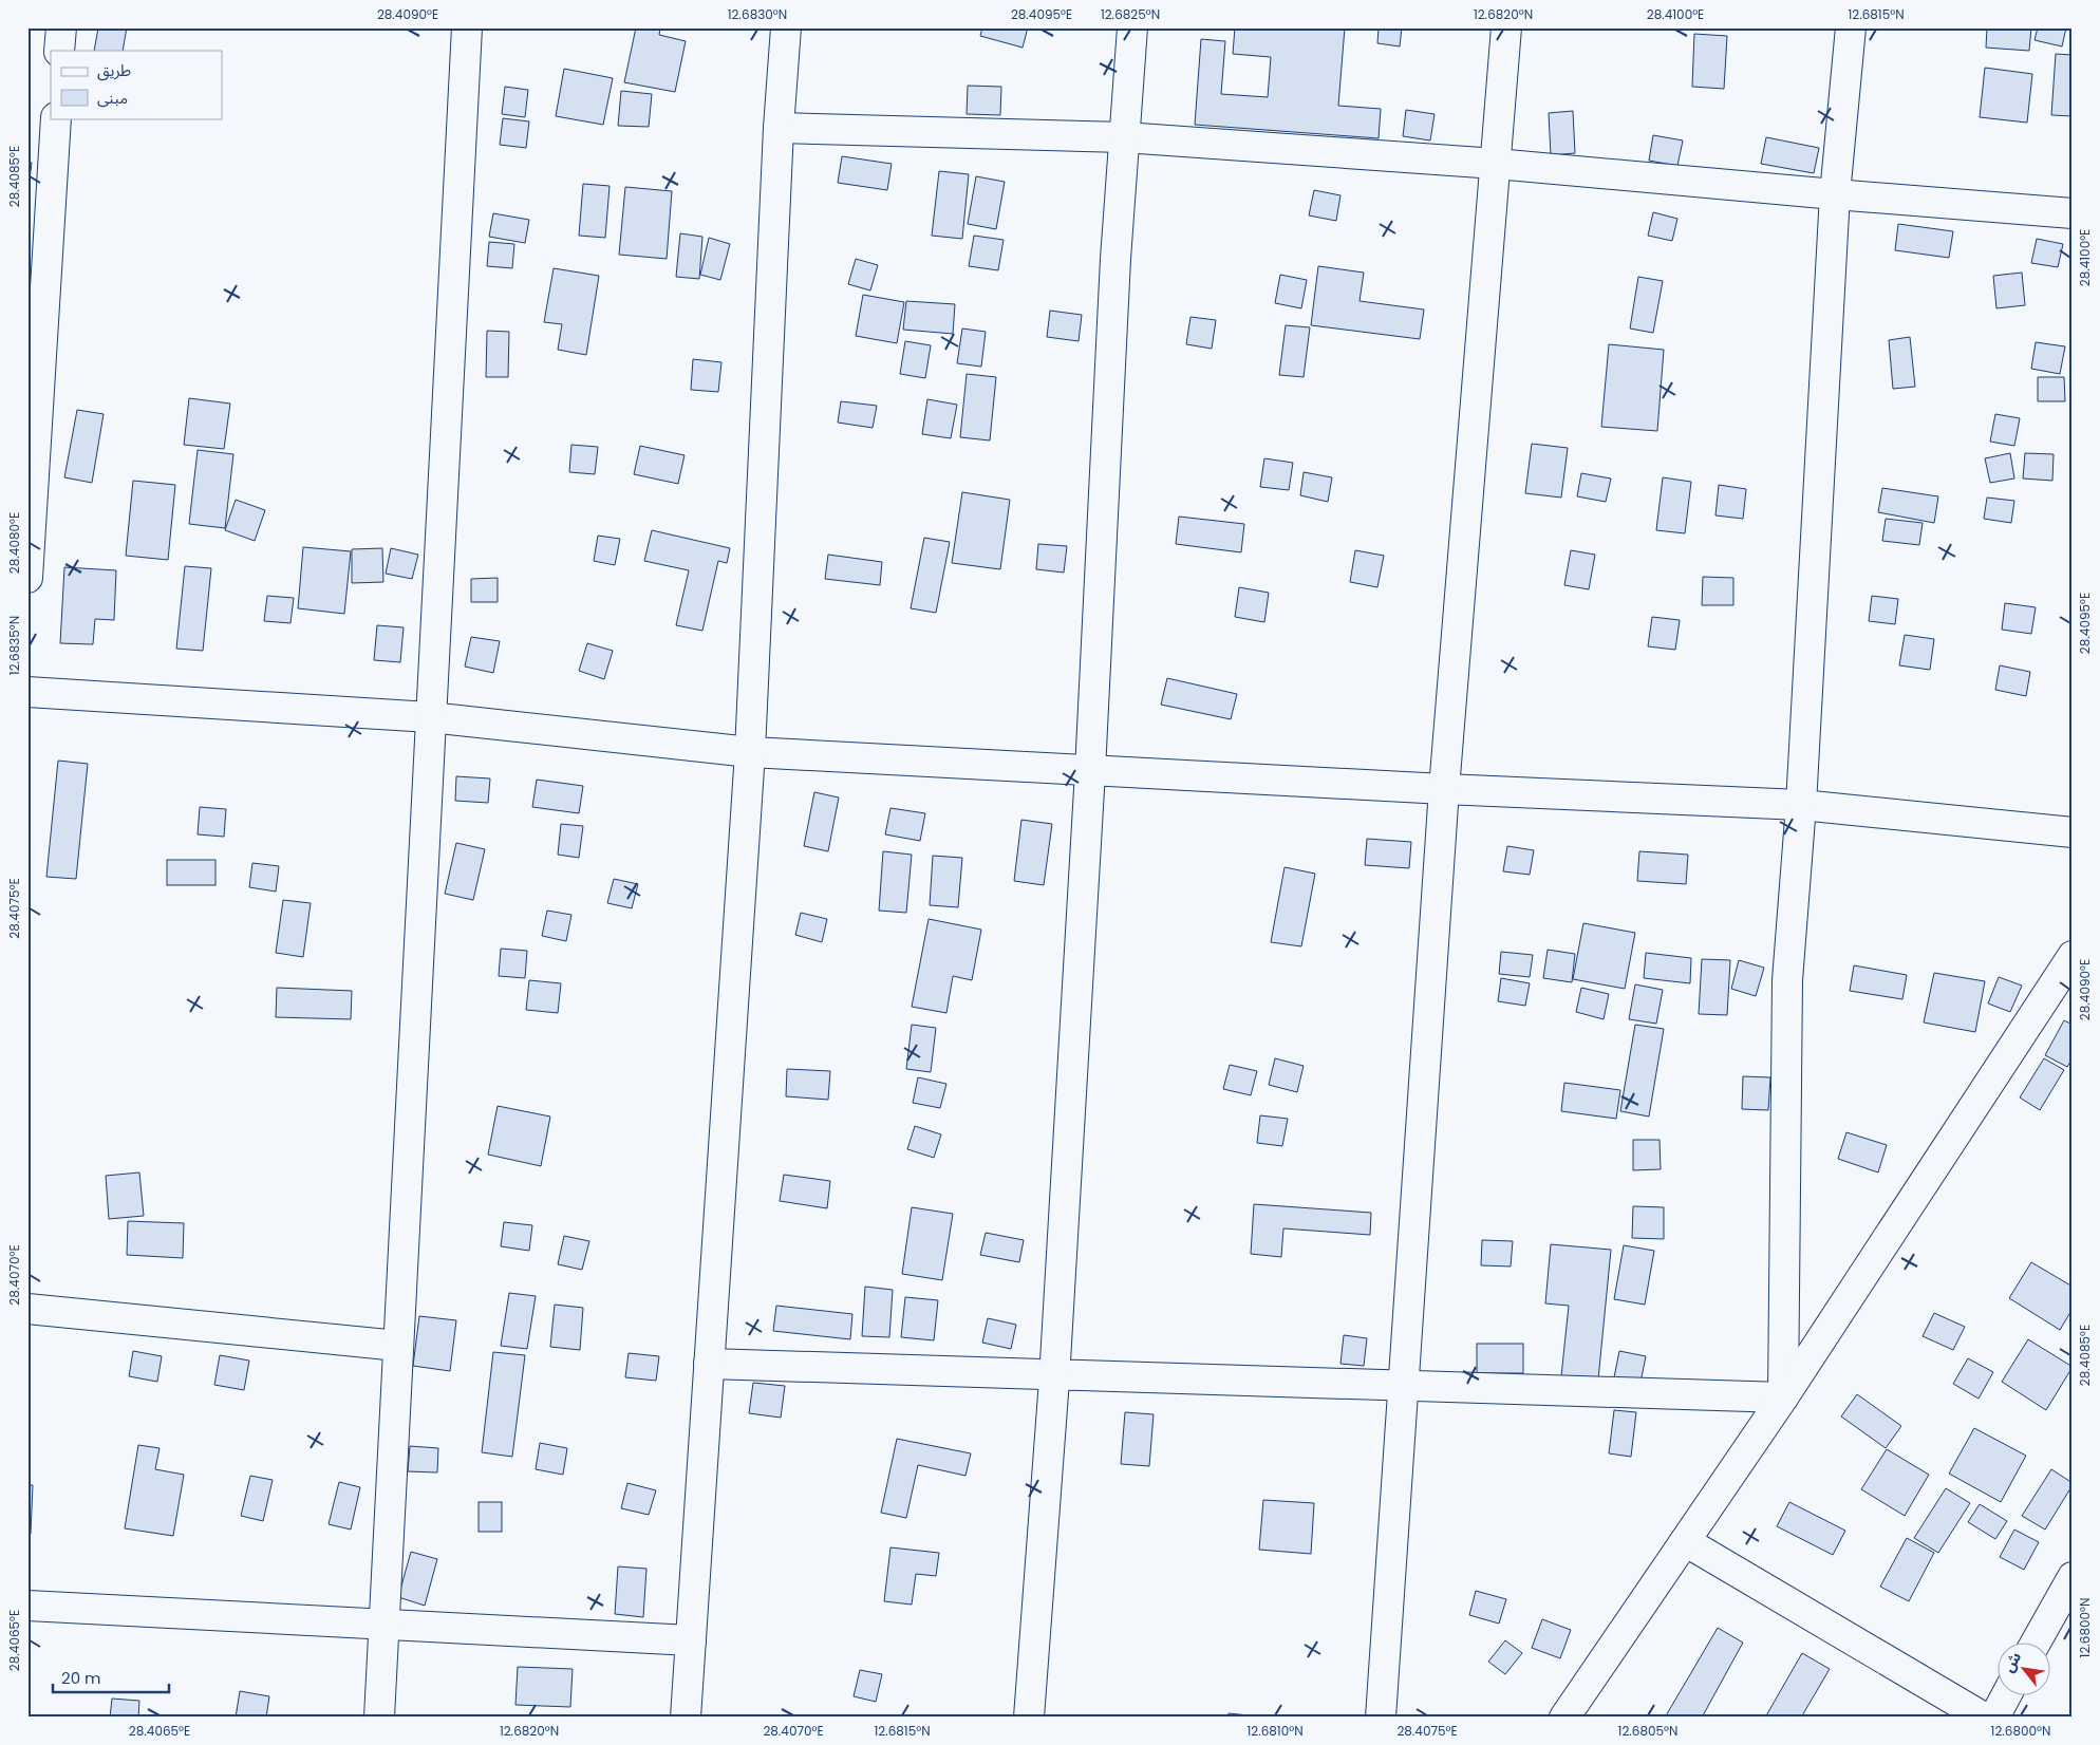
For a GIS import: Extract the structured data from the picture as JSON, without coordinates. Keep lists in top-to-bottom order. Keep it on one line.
{"legend":["طريق","مبنى"],"scale_bar":"20 m","north":"top left","coordinates":["28.4090°E","12.6830°N","28.4095°E","12.6825°N","12.6820°N","28.4100°E","12.6815°N","28.4085°E","28.4080°E","12.6835°N","28.4075°E","28.4070°E","12.6800°N","28.4065°E","12.6810°N","12.6805°N"]}
